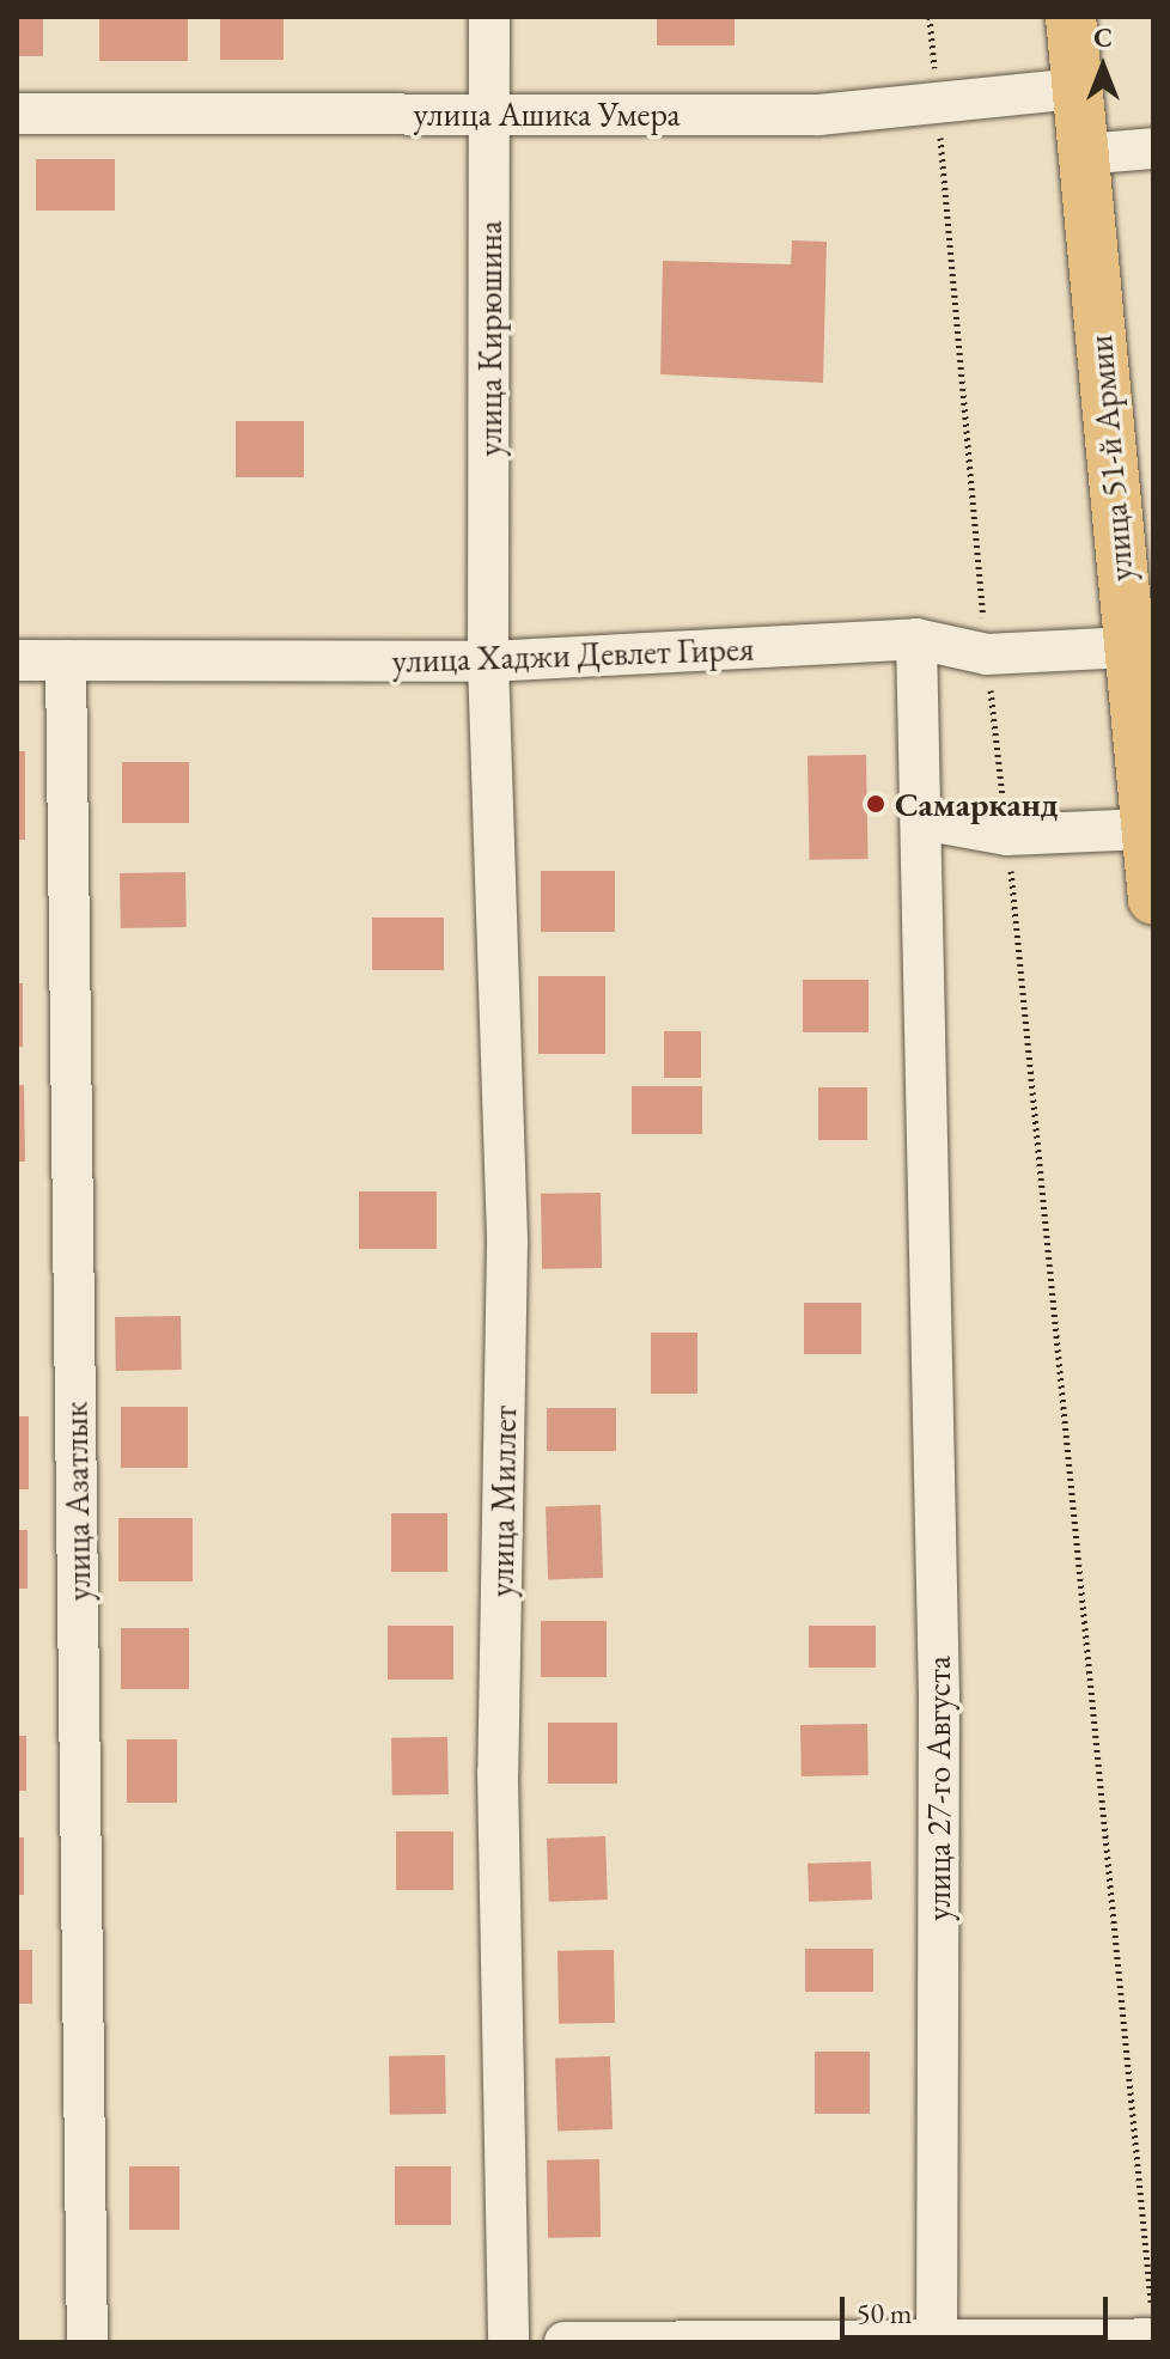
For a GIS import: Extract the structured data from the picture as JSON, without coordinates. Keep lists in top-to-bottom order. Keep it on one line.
{"streets":{"main road":["улица 51-й Армии"],"street":["улица Ашика Умера","улица Кирюшина","улица Хаджи Девлет Гирея","улица Азатлык","улица Миллет","улица 27-го Августа"]},"crossings":[["улица Ашика Умера","улица Кирюшина"],["улица Ашика Умера","улица 51-й Армии"],["улица Кирюшина","улица Хаджи Девлет Гирея"],["улица Кирюшина","улица Миллет"],["улица 51-й Армии","улица Хаджи Девлет Гирея"],["улица Хаджи Девлет Гирея","улица Азатлык"],["улица Хаджи Девлет Гирея","улица Миллет"],["улица Хаджи Девлет Гирея","улица 27-го Августа"]],"places":["Самарканд"],"scale_bar":"50 m","north":"top"}
